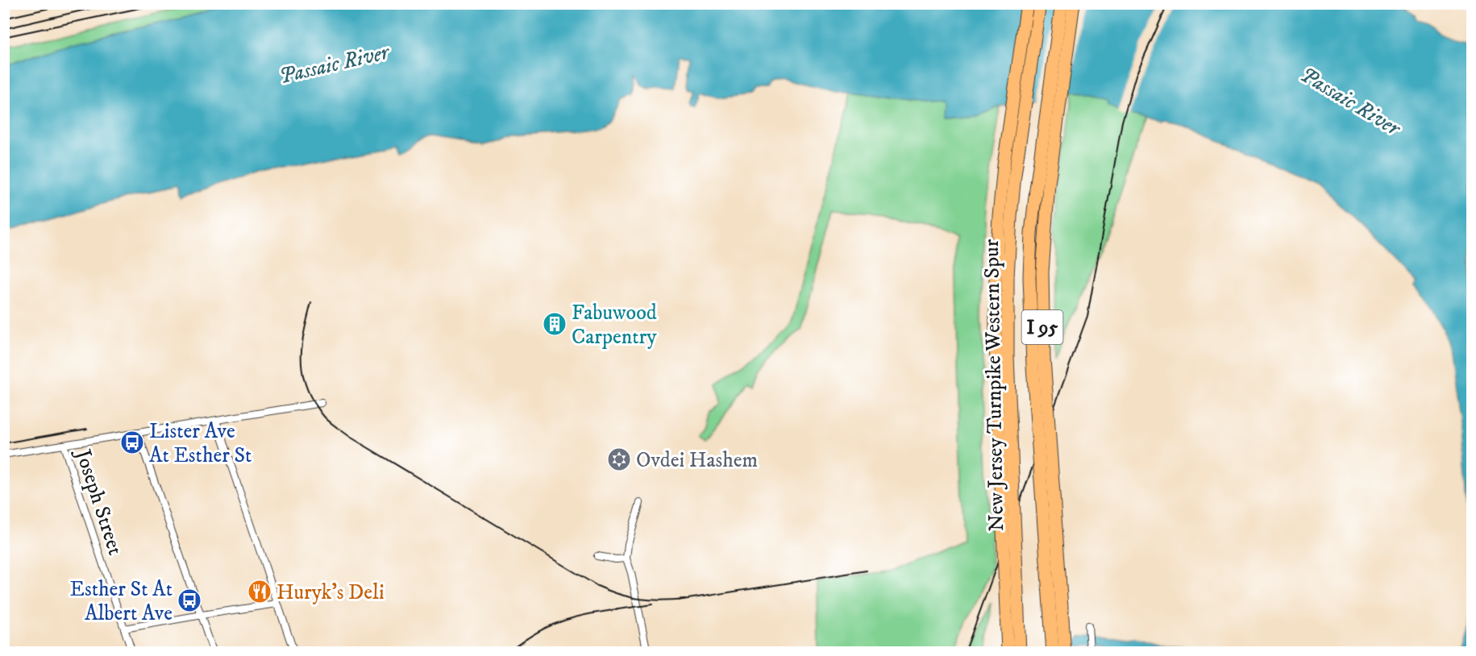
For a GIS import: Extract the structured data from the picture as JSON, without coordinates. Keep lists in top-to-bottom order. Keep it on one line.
{"streets":{"highway":["I 95","New Jersey Turnpike Western Spur"],"street":["Joseph Street"]},"water":["Passaic River"],"places":{"building":["Fabuwood Carpentry"],"bus stop":["Lister Ave At Esther St","Esther St At Albert Ave"],"synagogue":["Ovdei Hashem"],"restaurant":["Huryk's Deli"]}}
